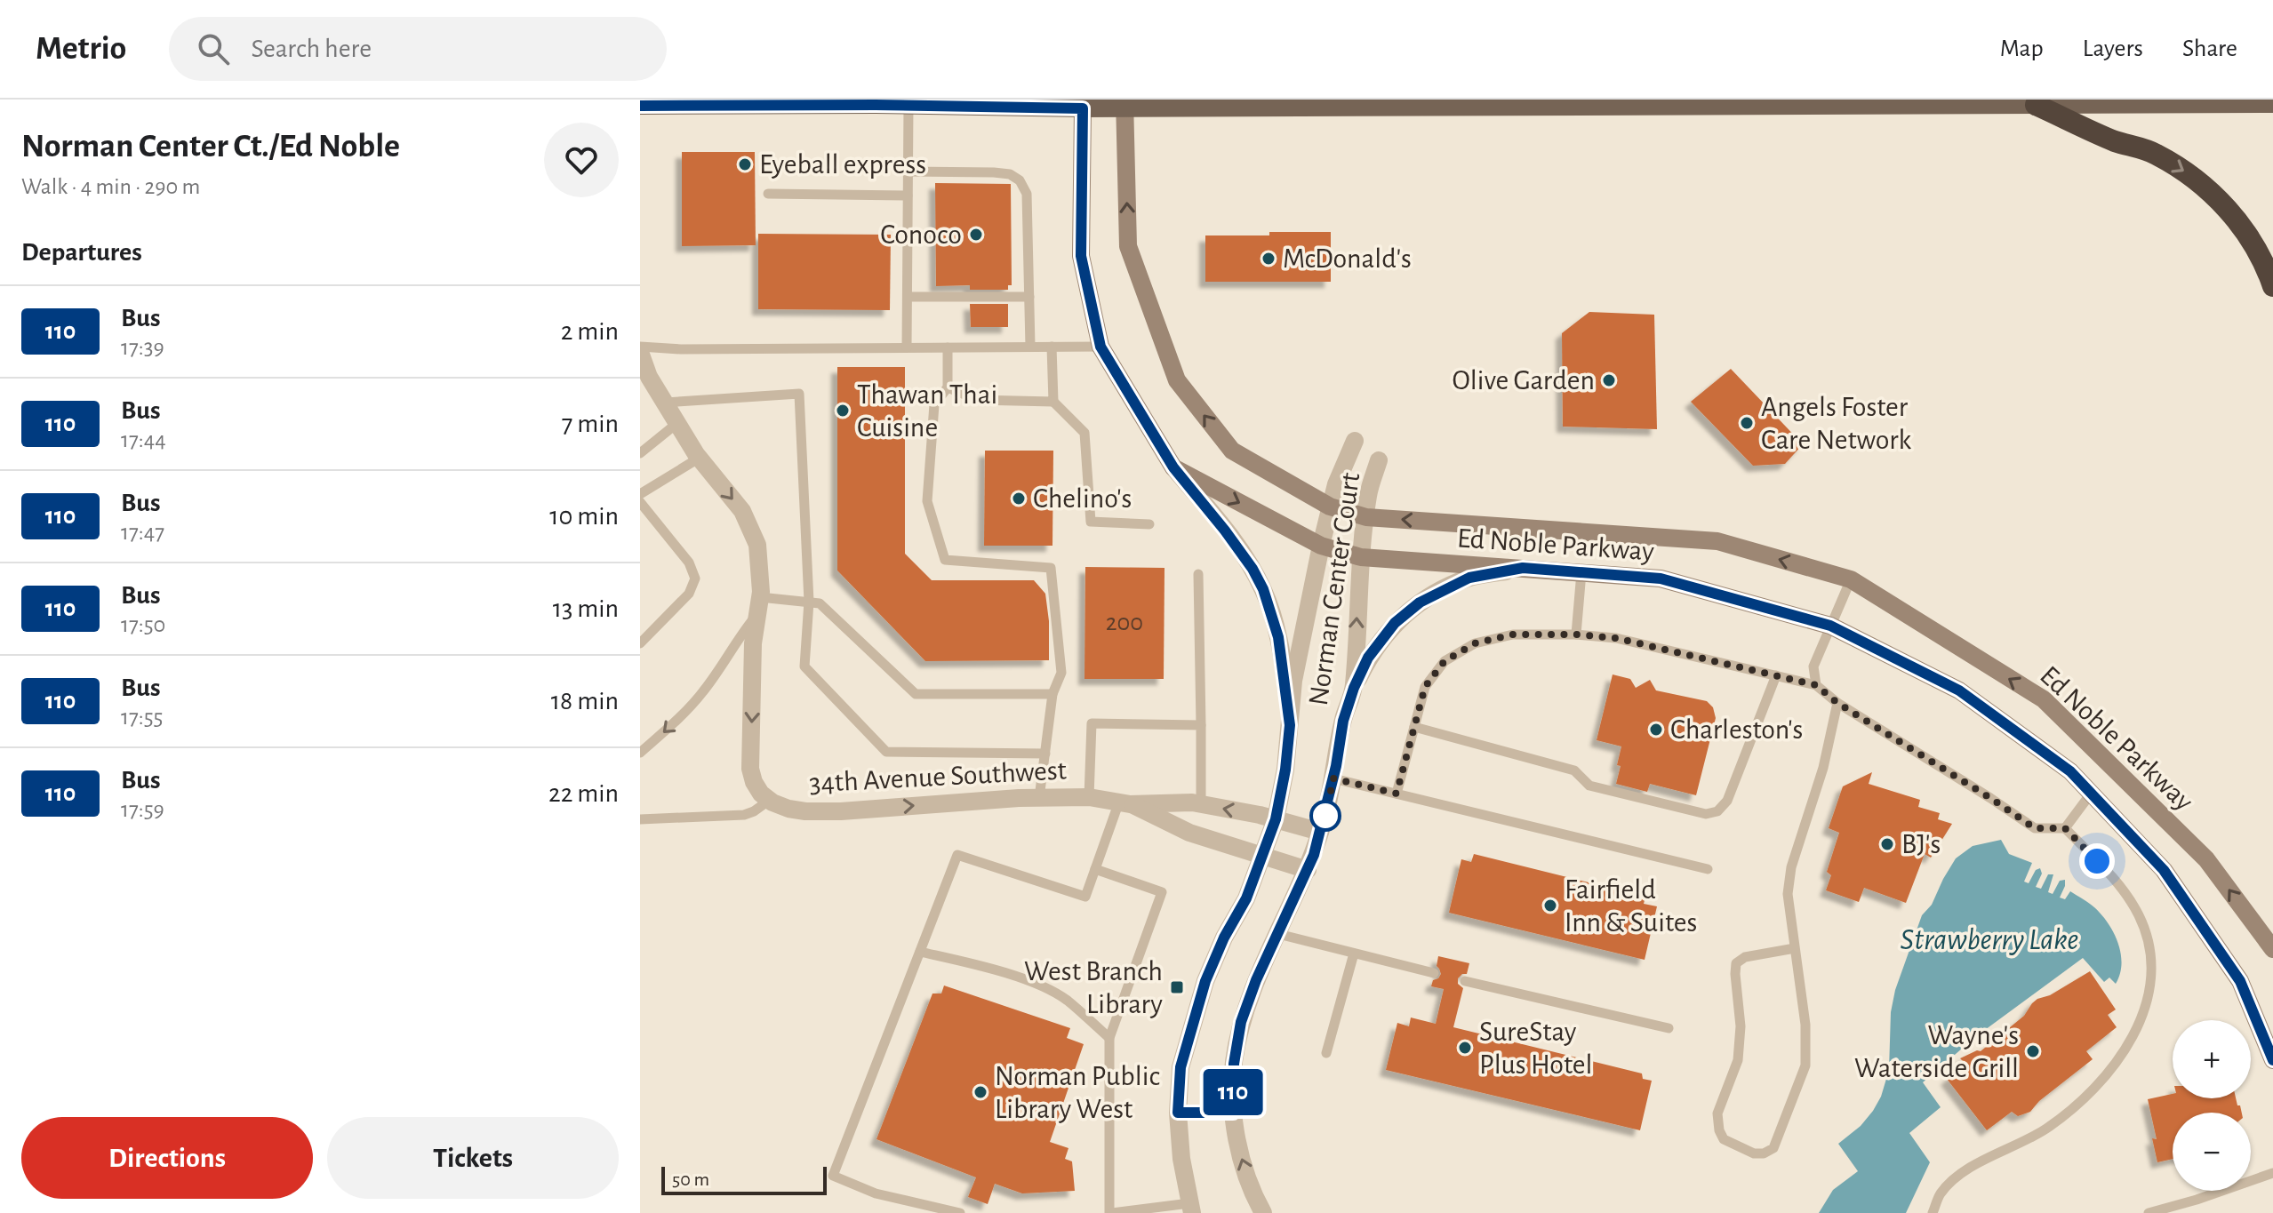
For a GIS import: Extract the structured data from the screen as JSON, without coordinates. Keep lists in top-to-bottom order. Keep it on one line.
{"streets":{"main road":["Ed Noble Parkway"],"street":["Norman Center Court","34th Avenue Southwest"]},"crossings":[["Ed Noble Parkway","Norman Center Court"],["Norman Center Court","34th Avenue Southwest"]],"water":["Strawberry Lake"],"places":{"other":["Eyeball express","Conoco","McDonald's","Olive Garden","Thawan Thai Cuisine","Angels Foster Care Network","Chelino's","Charleston's","BJ's","Fairfield Inn & Suites","SureStay Plus Hotel","Wayne's Waterside Grill","Norman Public Library West"],"transit":["West Branch Library"]},"lines":["bus line 110"],"house_numbers":["200"],"scale_bar":"50 m","page":{"header":"Metrio","search":"Search here","nav":["Map","Layers","Share"],"heading":[["Norman Center Ct./Ed Noble","Walk · 4 min · 290 m"],"Departures"],"on_map":"110","list":[{"mark":"110","name":"Bus","note":"17:39","value":"2 min"},{"mark":"110","name":"Bus","note":"17:44","value":"7 min"},{"mark":"110","name":"Bus","note":"17:47","value":"10 min"},{"mark":"110","name":"Bus","note":"17:50","value":"13 min"},{"mark":"110","name":"Bus","note":"17:55","value":"18 min"},{"mark":"110","name":"Bus","note":"17:59","value":"22 min"}],"map_buttons":["+","−"],"buttons":["Directions","Tickets"],"scale":"50 m"}}
